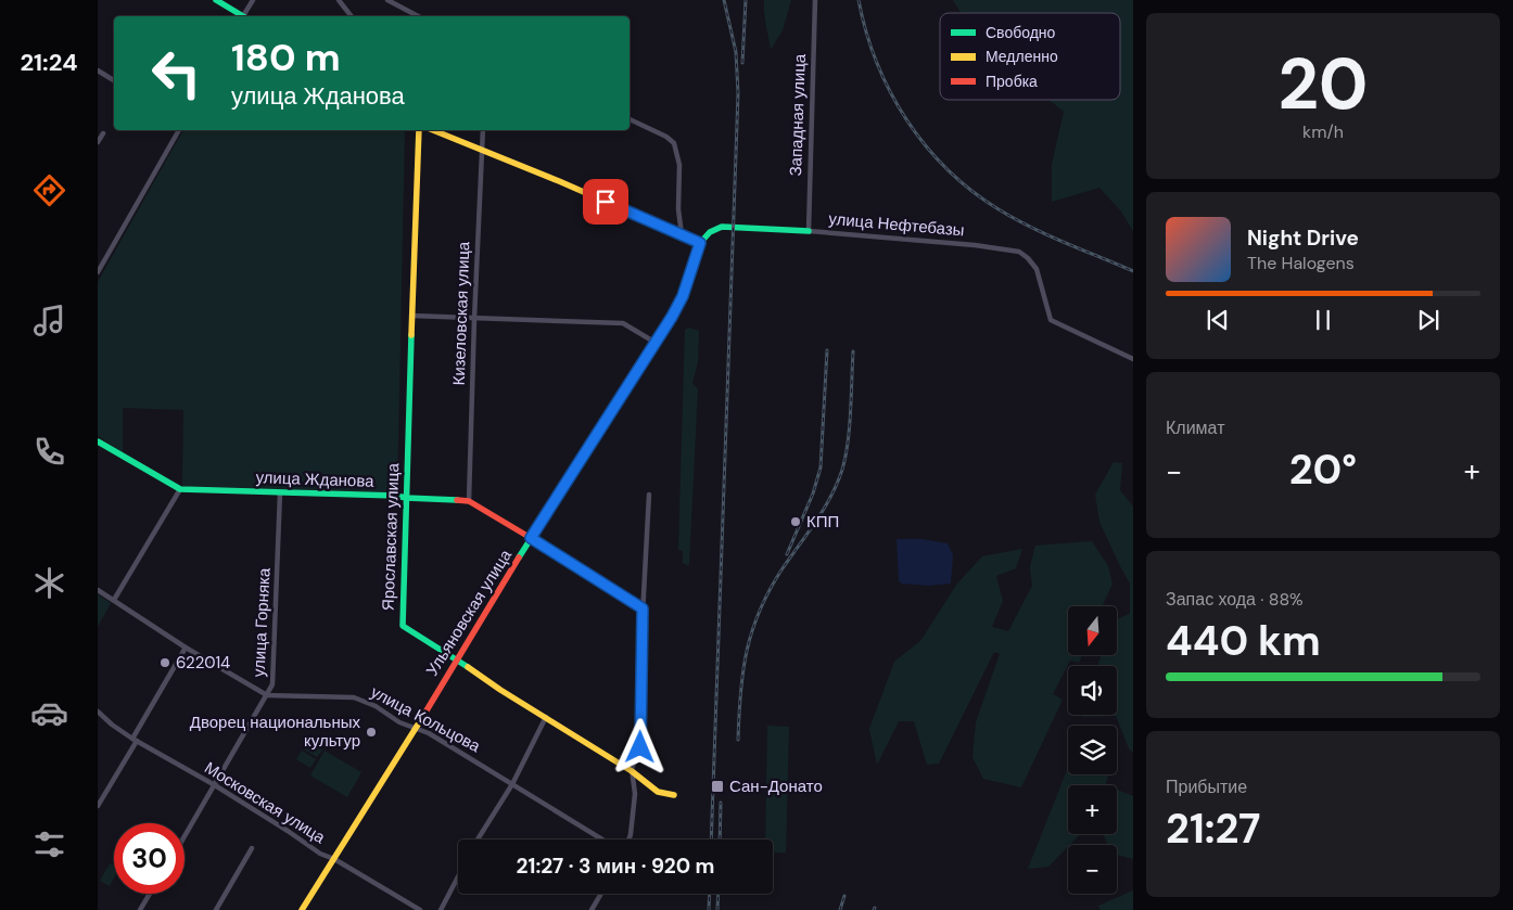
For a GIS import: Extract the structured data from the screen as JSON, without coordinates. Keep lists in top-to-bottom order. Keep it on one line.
{"streets":{"street":["Западная улица","улица Нефтебазы","Кизеловская улица","улица Жданова","Ярославская улица","Ульяновская улица","улица Горняка","улица Кольцова","Московская улица"]},"crossings":[["Западная улица","улица Нефтебазы"],["улица Нефтебазы","Ульяновская улица"],["Кизеловская улица","улица Жданова"],["улица Жданова","Ярославская улица"],["улица Жданова","Ульяновская улица"],["улица Жданова","улица Горняка"],["Ярославская улица","Ульяновская улица"],["Ульяновская улица","улица Кольцова"],["Ульяновская улица","Московская улица"],["улица Горняка","улица Кольцова"],["улица Горняка","Московская улица"]],"places":{"other":["КПП","622014","Дворец национальных культур"],"transit":["Сан-Донато"]},"legend":["Свободно","Медленно","Пробка"],"north":"bottom","page":{"tabs":"21:24","tile":[["20","km/h"],"Климат",["Запас хода · 88%","440 km"],["Прибытие","21:27"]],"turn":["180 m","улица Жданова"],"song":["Night Drive","The Halogens"],"heat":["−","20°","+"],"map_buttons":["+","−"],"limit":"30","trip":"21:27 · 3 мин · 920 m"}}
